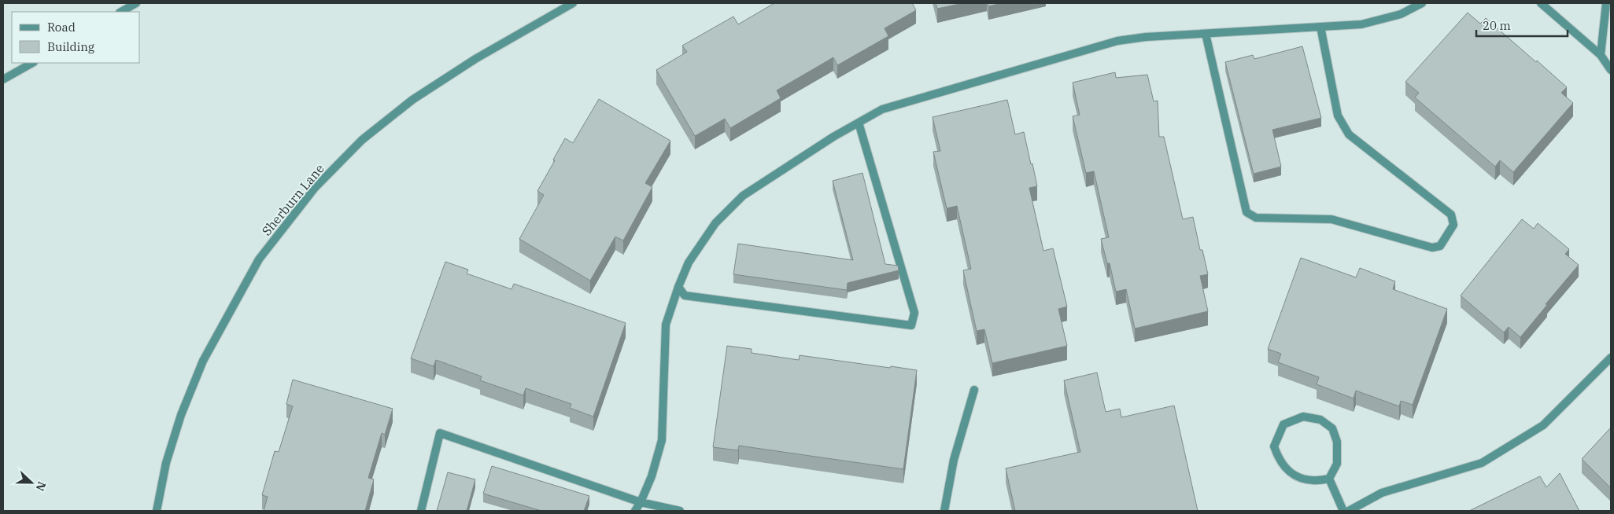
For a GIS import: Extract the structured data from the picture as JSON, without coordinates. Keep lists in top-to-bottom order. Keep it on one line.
{"streets":{"street":["Sherburn Lane"]},"legend":["Road","Building"],"scale_bar":"20 m","north":"right"}
